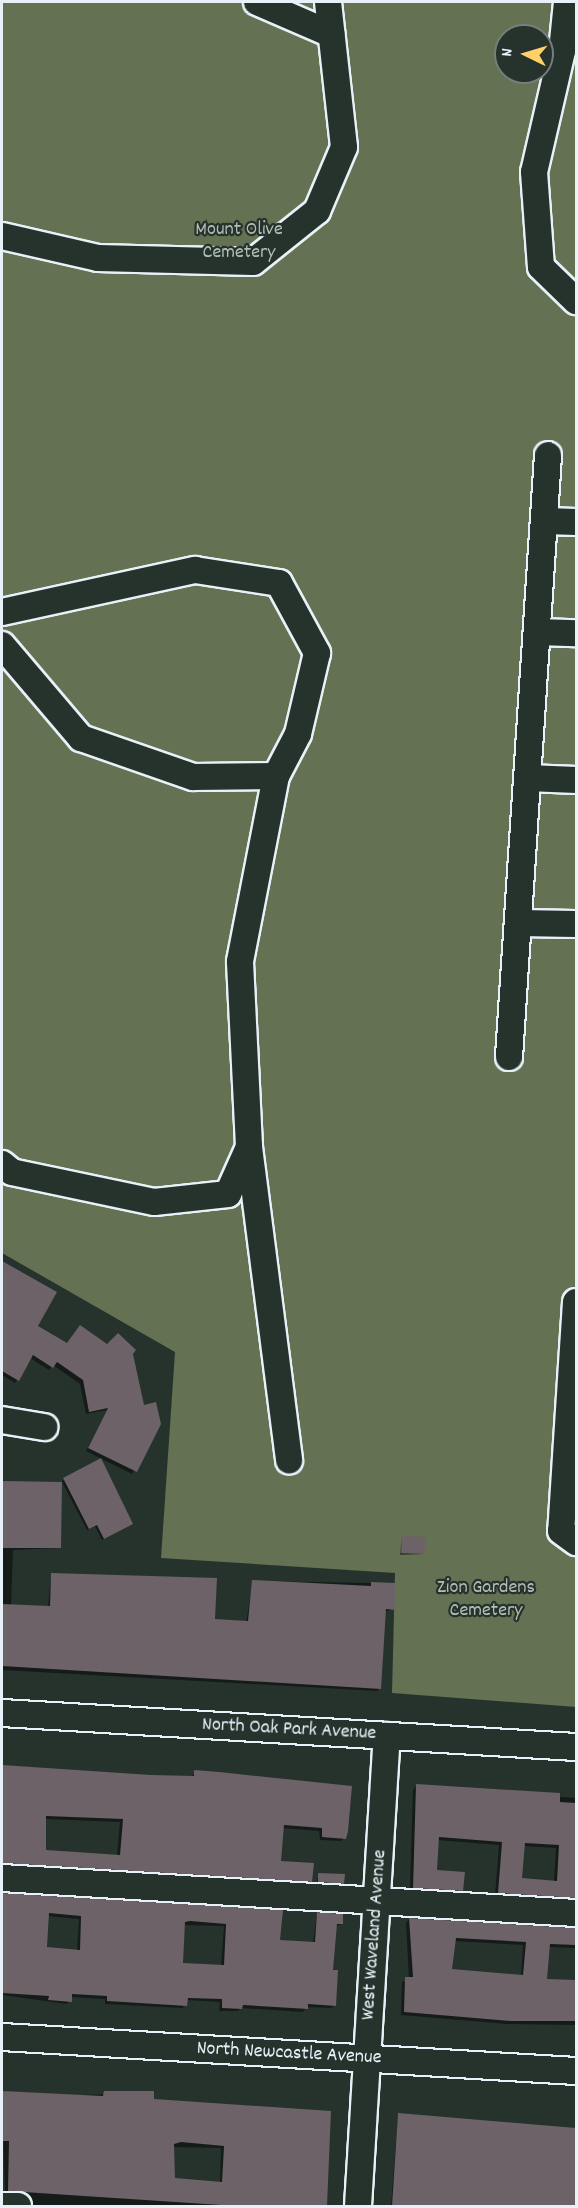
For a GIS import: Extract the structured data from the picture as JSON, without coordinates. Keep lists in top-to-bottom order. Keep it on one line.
{"streets":{"street":["North Oak Park Avenue","West Waveland Avenue","North Newcastle Avenue"]},"crossings":[["North Oak Park Avenue","West Waveland Avenue"],["West Waveland Avenue","North Newcastle Avenue"]],"parks":["Mount Olive Cemetery","Zion Gardens Cemetery"],"north":"left"}
